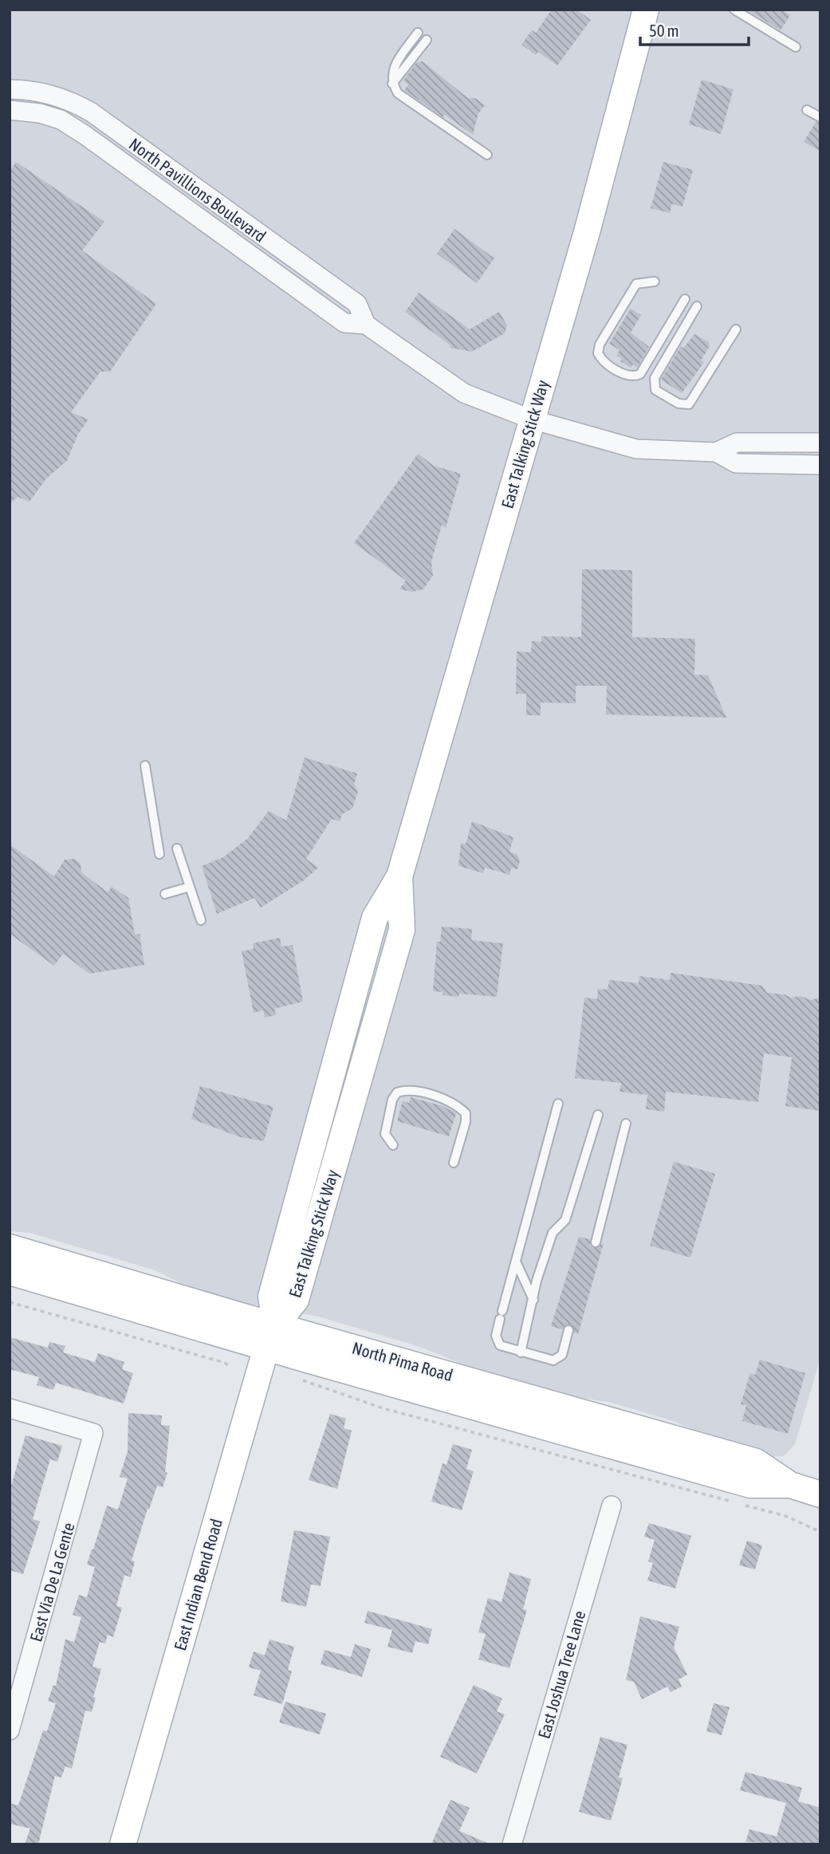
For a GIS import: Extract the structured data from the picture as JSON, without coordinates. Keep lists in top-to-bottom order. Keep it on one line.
{"streets":{"main road":["East Talking Stick Way","North Pima Road","East Indian Bend Road"],"street":["North Pavillions Boulevard","East Via De La Gente","East Joshua Tree Lane"]},"crossings":[["North Pavillions Boulevard","East Talking Stick Way"],["East Talking Stick Way","North Pima Road"],["East Talking Stick Way","East Indian Bend Road"],["North Pima Road","East Indian Bend Road"]],"scale_bar":"50 m"}
